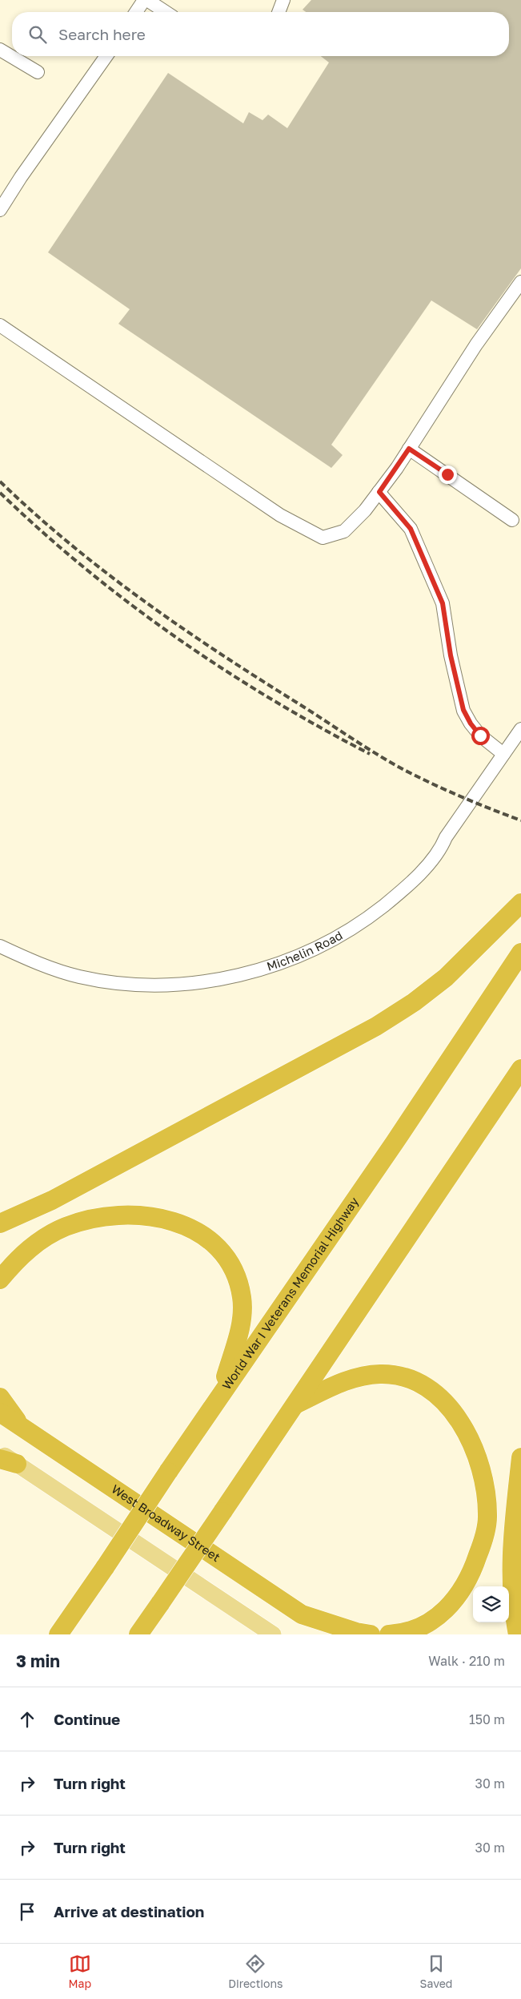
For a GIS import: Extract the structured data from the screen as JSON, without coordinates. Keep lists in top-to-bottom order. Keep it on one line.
{"streets":{"highway":["World War I Veterans Memorial Highway","West Broadway Street"],"street":["Michelin Road"]},"page":{"search":"Search here","heading":["3 min","Walk · 210 m"],"list":[["Continue","150 m"],["Turn right","30 m"],["Turn right","30 m"],"Arrive at destination"],"nav":["Map","Directions","Saved"]}}
